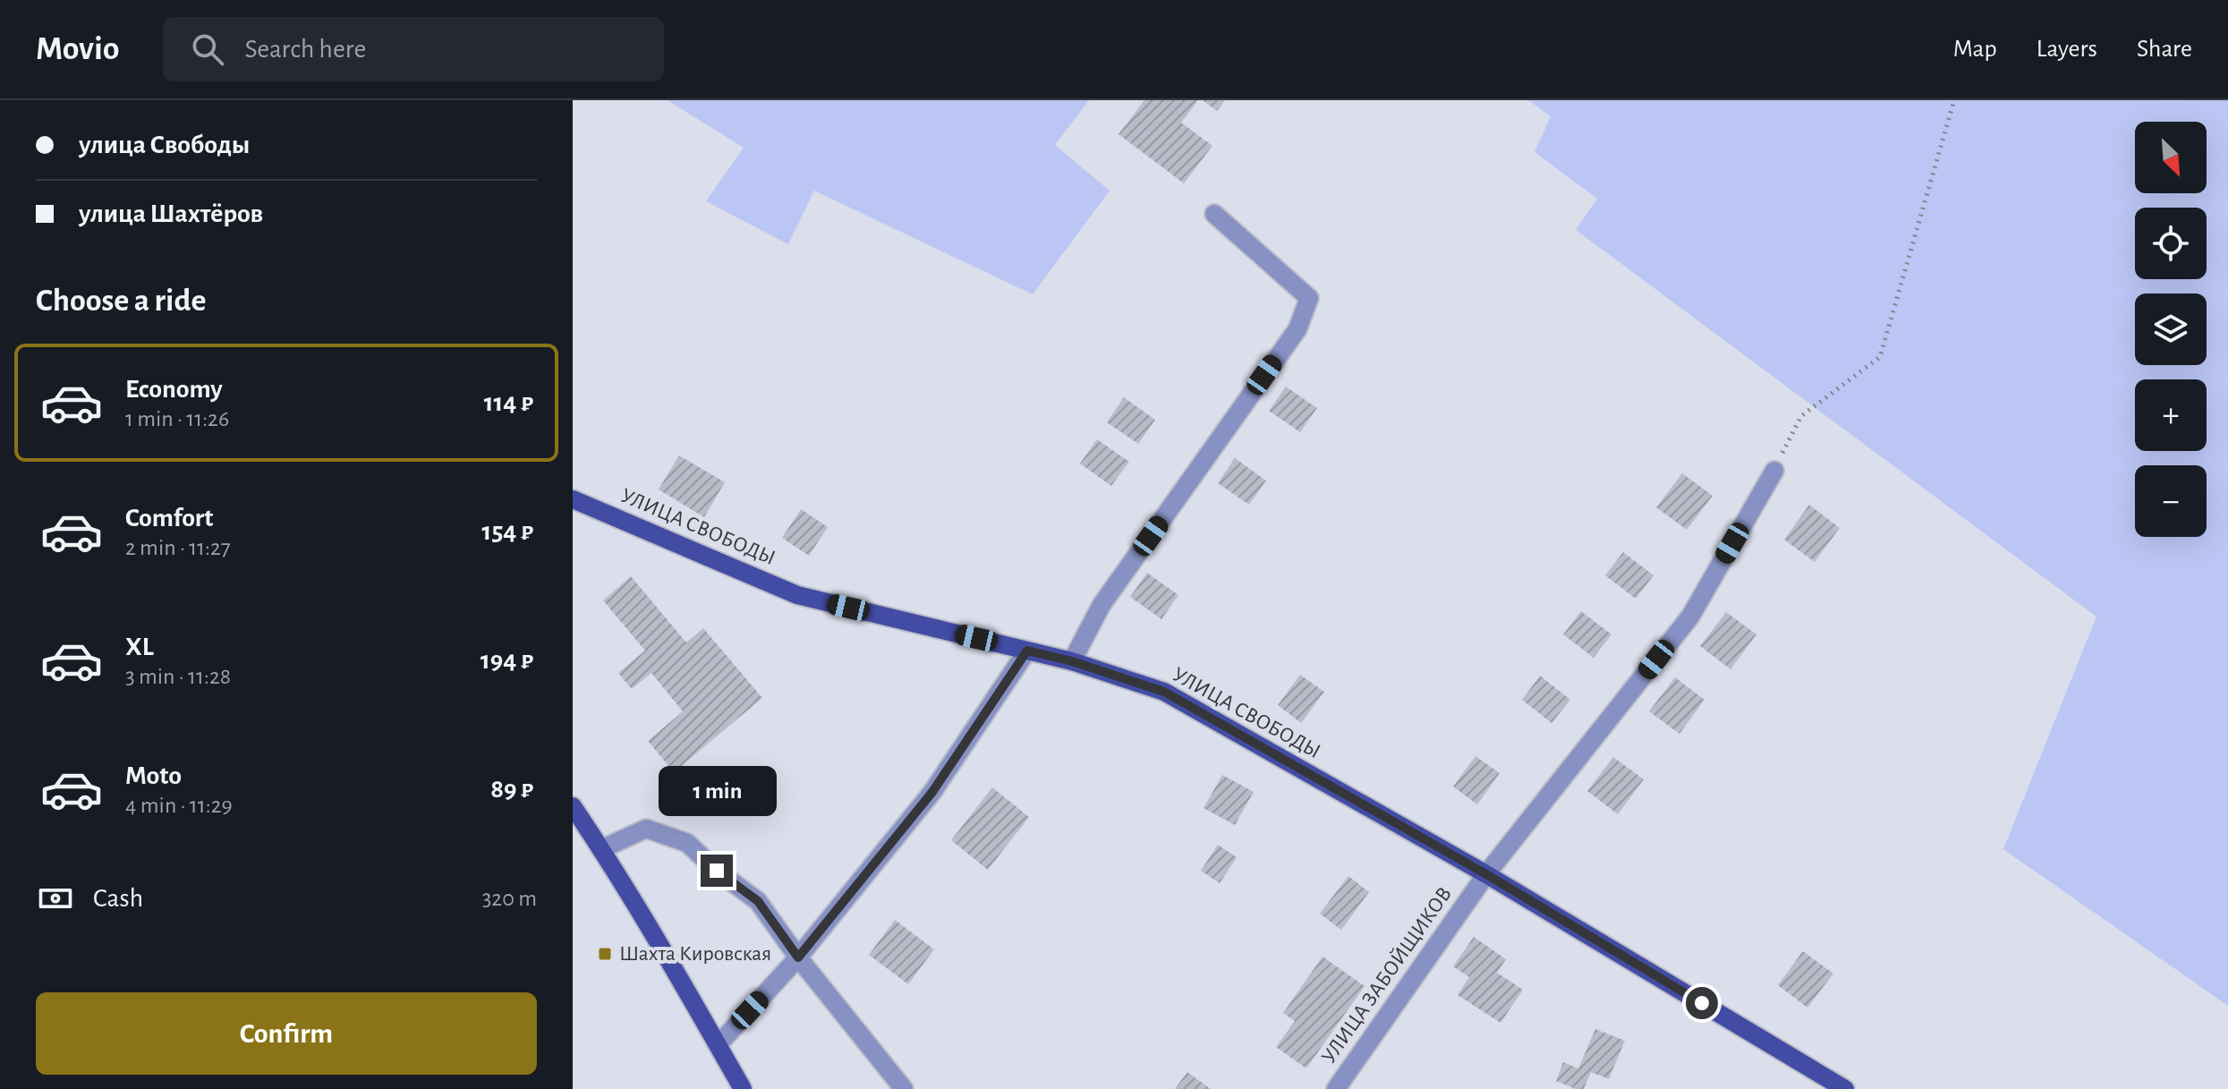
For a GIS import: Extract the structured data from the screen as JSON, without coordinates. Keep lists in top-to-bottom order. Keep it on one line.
{"streets":{"main road":["УЛИЦА СВОБОДЫ"],"street":["УЛИЦА ЗАБОЙЩИКОВ"]},"crossings":[["УЛИЦА СВОБОДЫ","УЛИЦА ЗАБОЙЩИКОВ"]],"places":{"transit":["Шахта Кировская"]},"north":"bottom right","page":{"header":"Movio","search":"Search here","nav":["Map","Layers","Share"],"banner":["улица Свободы","улица Шахтёров"],"map_buttons":["+","−"],"heading":"Choose a ride","list":[{"name":"Economy","note":"1 min · 11:26","value":"114 ₽"},{"name":"Comfort","note":"2 min · 11:27","value":"154 ₽"},{"name":"XL","note":"3 min · 11:28","value":"194 ₽"},{"name":"Moto","note":"4 min · 11:29","value":"89 ₽"}],"bubble":"1 min","pay":["Cash","320 m"],"buttons":"Confirm"}}
